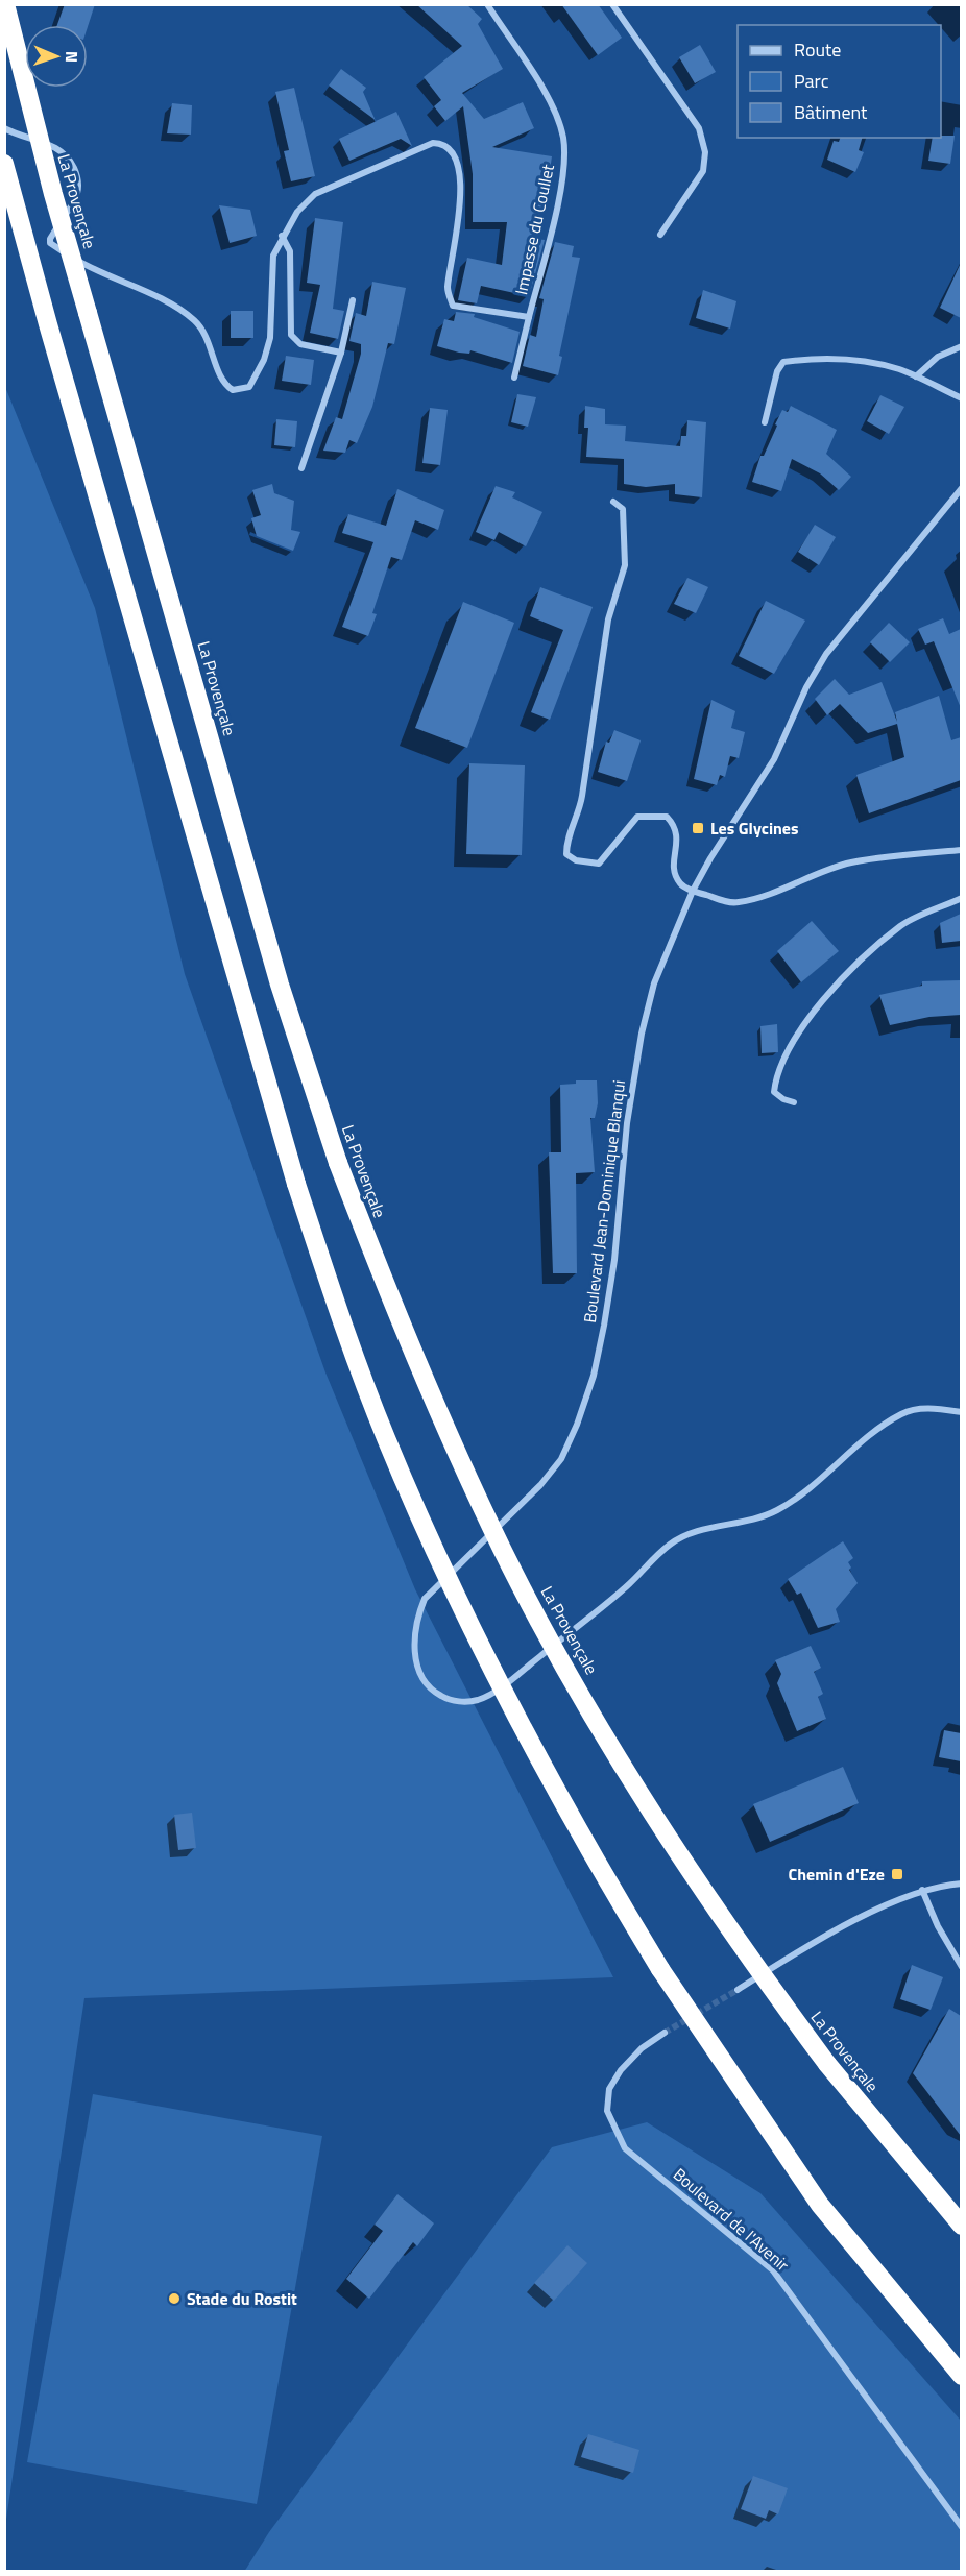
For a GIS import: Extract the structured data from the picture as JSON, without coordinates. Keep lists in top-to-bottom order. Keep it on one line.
{"streets":{"highway":["La Provençale"],"street":["Impasse du Coullet","Boulevard Jean-Dominique Blanqui","Boulevard de l'Avenir"]},"places":{"transit":["Les Glycines","Chemin d'Eze"],"other":["Stade du Rostit"]},"legend":["Route","Parc","Bâtiment"],"north":"right"}
